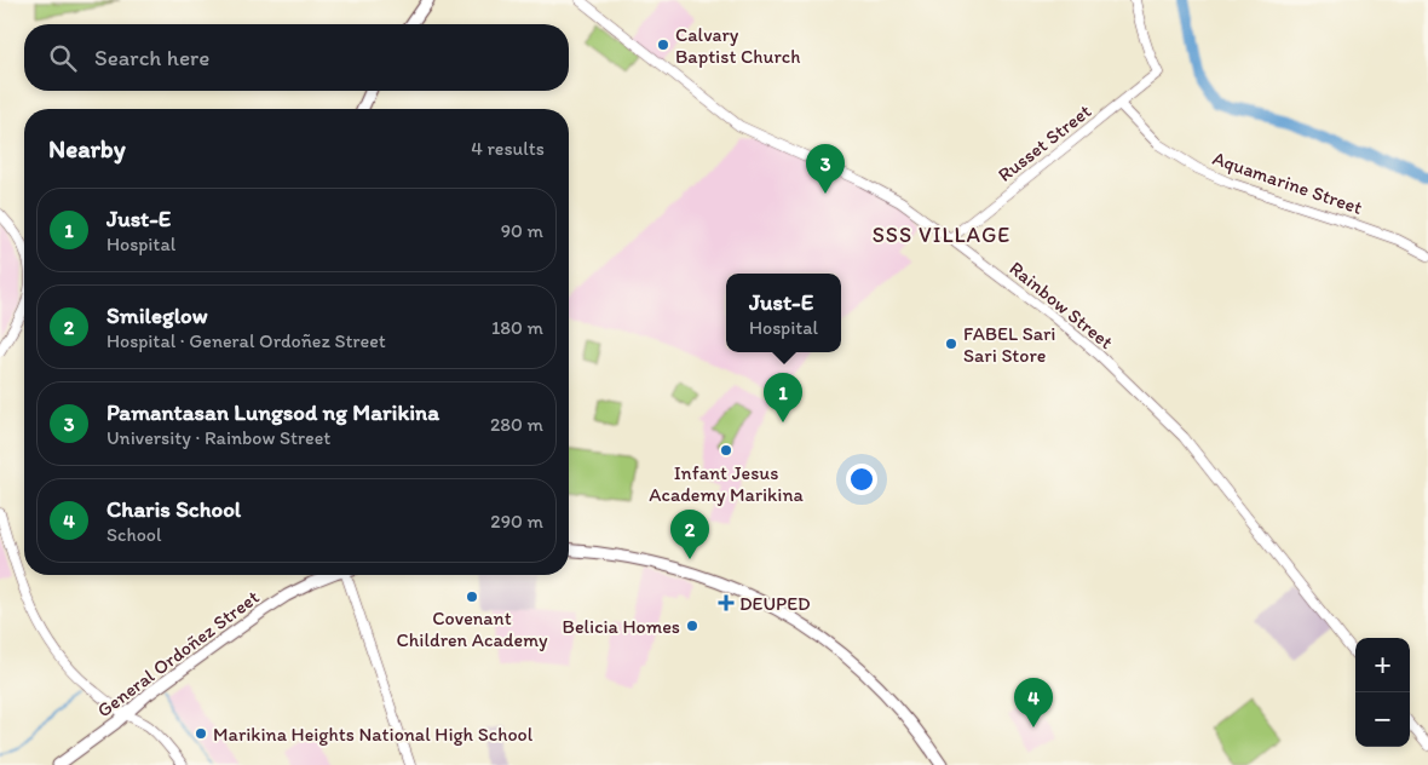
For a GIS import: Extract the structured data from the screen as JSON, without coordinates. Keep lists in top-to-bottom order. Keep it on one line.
{"streets":{"main road":["General Ordoñez Street"],"street":["Russet Street","Aquamarine Street","Rainbow Street"]},"crossings":[["Russet Street","Aquamarine Street"],["Russet Street","Rainbow Street"]],"districts":["SSS VILLAGE"],"places":{"other":["Calvary Baptist Church","FABEL Sari Sari Store","Infant Jesus Academy Marikina","Covenant Children Academy","Belicia Homes","Marikina Heights National High School"],"health":["DEUPED"]},"page":{"search":"Search here","heading":["Nearby","4 results"],"pins":["3","1","2","4"],"list":[{"mark":"1","name":"Just-E","note":"Hospital","value":"90 m"},{"mark":"2","name":"Smileglow","note":"Hospital · General Ordoñez Street","value":"180 m"},{"mark":"3","name":"Pamantasan Lungsod ng Marikina","note":"University · Rainbow Street","value":"280 m"},{"mark":"4","name":"Charis School","note":"School","value":"290 m"}],"popup":["Just-E","Hospital"],"map_buttons":["+","−"]}}
